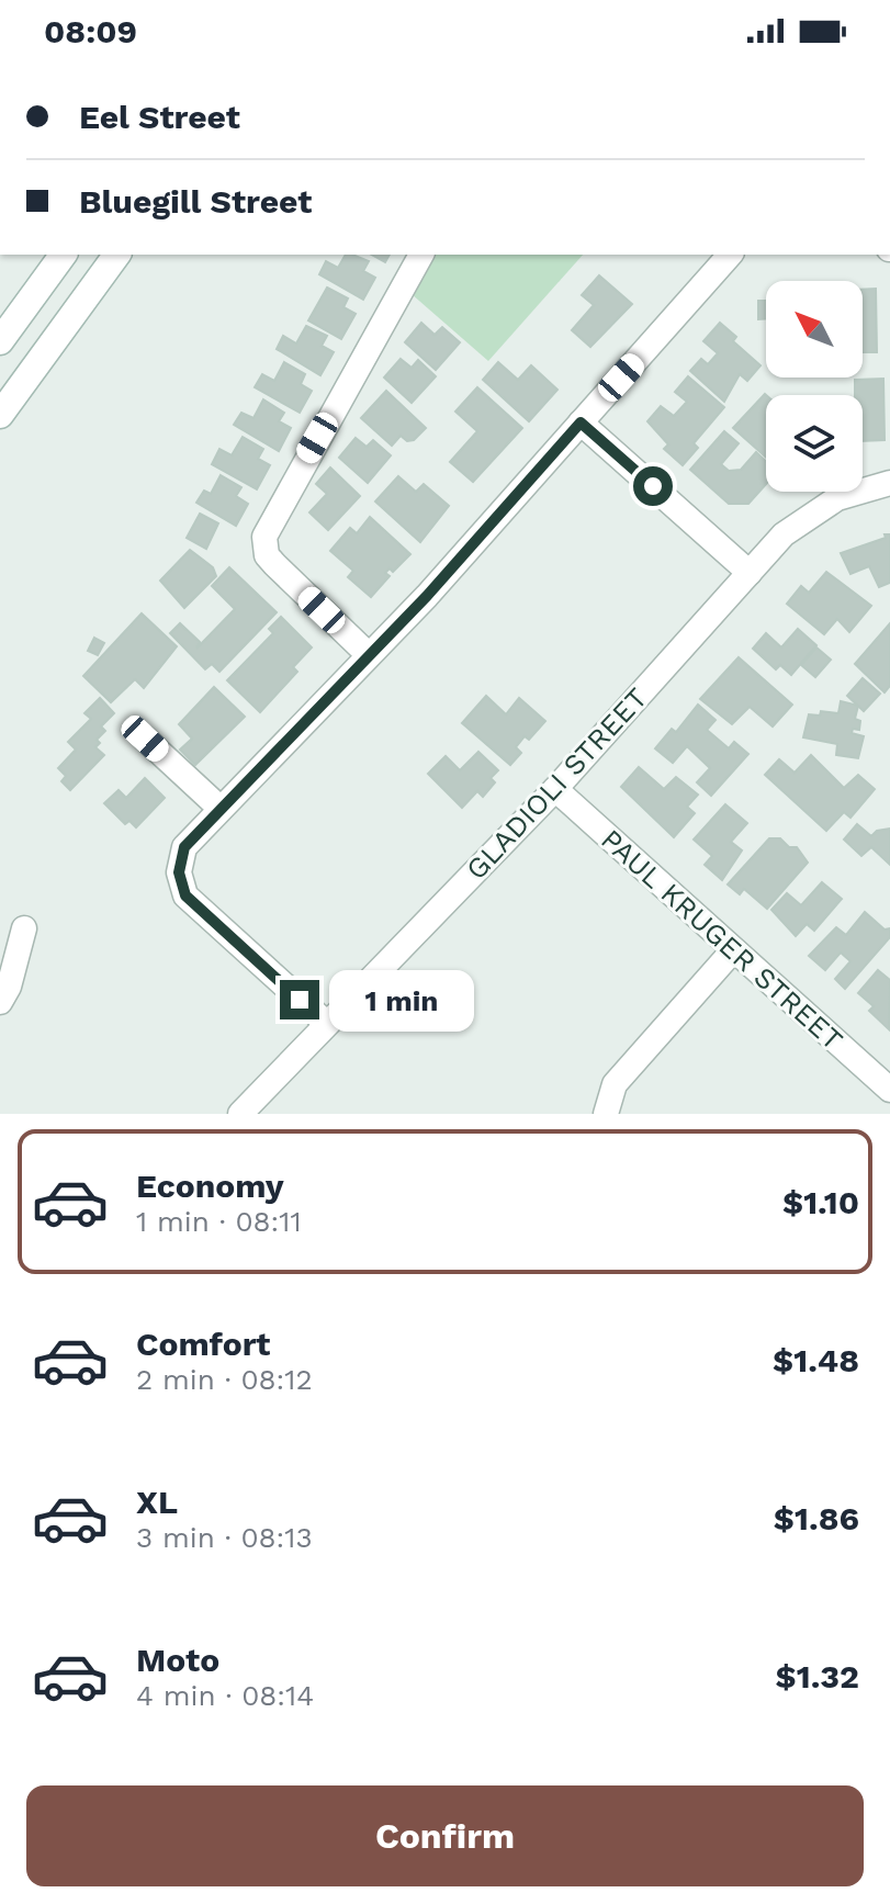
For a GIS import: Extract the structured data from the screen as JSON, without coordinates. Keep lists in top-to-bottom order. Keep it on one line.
{"streets":{"street":["GLADIOLI STREET","PAUL KRUGER STREET"]},"crossings":[["GLADIOLI STREET","PAUL KRUGER STREET"]],"north":"top left","page":{"status":"08:09","banner":["Eel Street","Bluegill Street"],"bubble":"1 min","list":[{"name":"Economy","note":"1 min · 08:11","value":"$1.10"},{"name":"Comfort","note":"2 min · 08:12","value":"$1.48"},{"name":"XL","note":"3 min · 08:13","value":"$1.86"},{"name":"Moto","note":"4 min · 08:14","value":"$1.32"}],"buttons":"Confirm"}}
